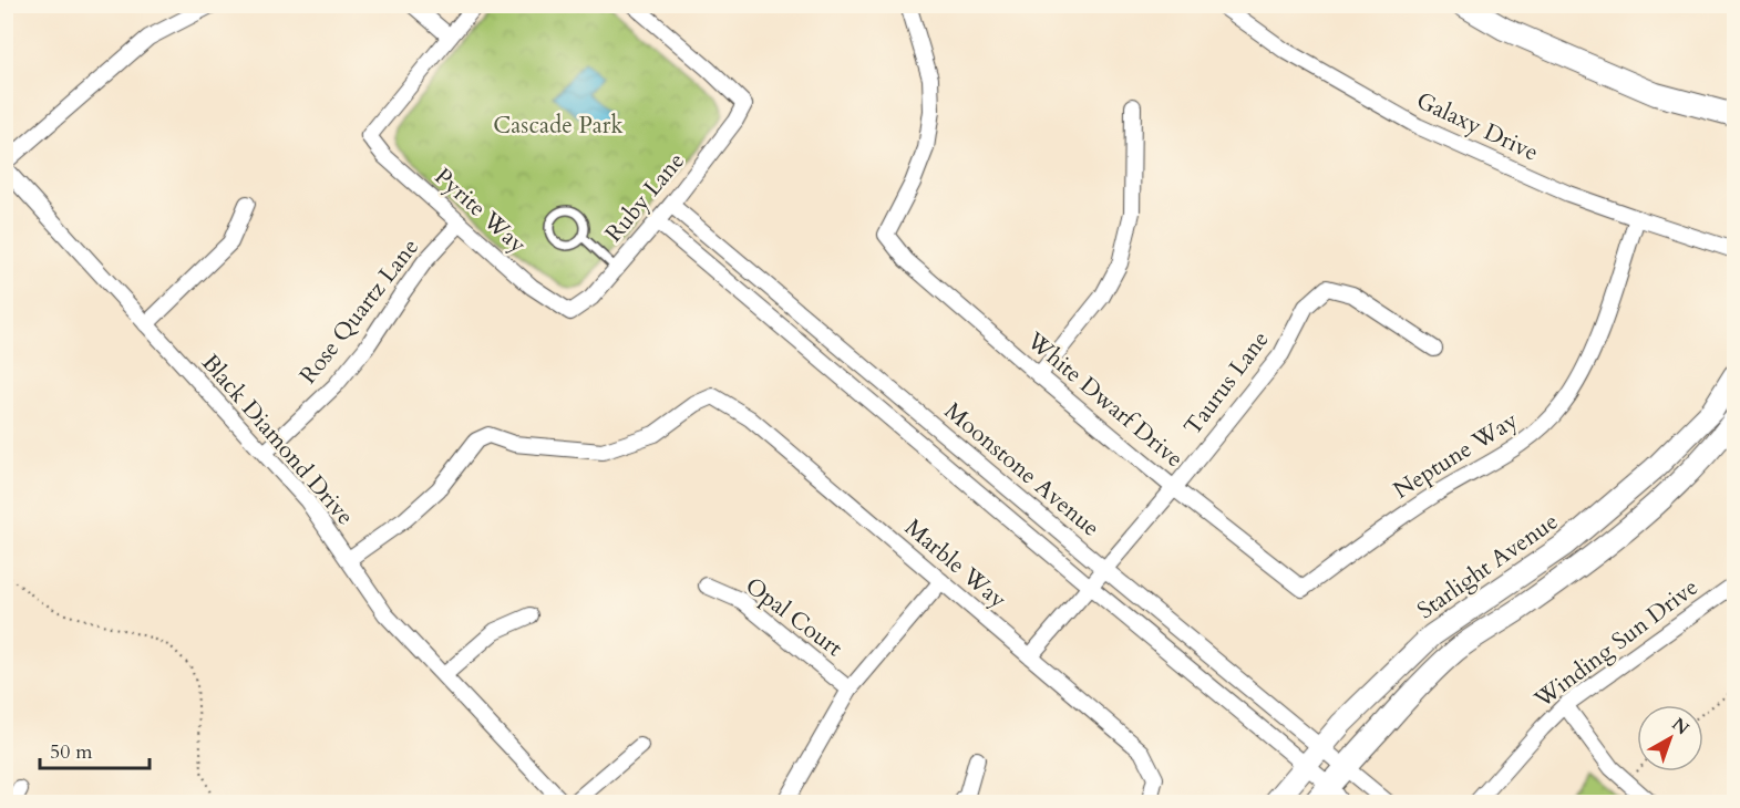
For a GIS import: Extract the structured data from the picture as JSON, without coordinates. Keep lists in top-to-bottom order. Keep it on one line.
{"streets":{"street":["Galaxy Drive","Ruby Lane","Pyrite Way","Rose Quartz Lane","Taurus Lane","White Dwarf Drive","Black Diamond Drive","Neptune Way","Moonstone Avenue","Marble Way","Starlight Avenue","Opal Court","Winding Sun Drive"]},"crossings":[["Galaxy Drive","Neptune Way"],["Ruby Lane","Pyrite Way"],["Ruby Lane","Moonstone Avenue"],["Pyrite Way","Rose Quartz Lane"],["Rose Quartz Lane","Black Diamond Drive"],["Taurus Lane","White Dwarf Drive"],["Taurus Lane","Moonstone Avenue"],["Taurus Lane","Marble Way"],["White Dwarf Drive","Neptune Way"],["Black Diamond Drive","Marble Way"],["Moonstone Avenue","Starlight Avenue"]],"parks":["Cascade Park"],"scale_bar":"50 m","north":"top right"}
